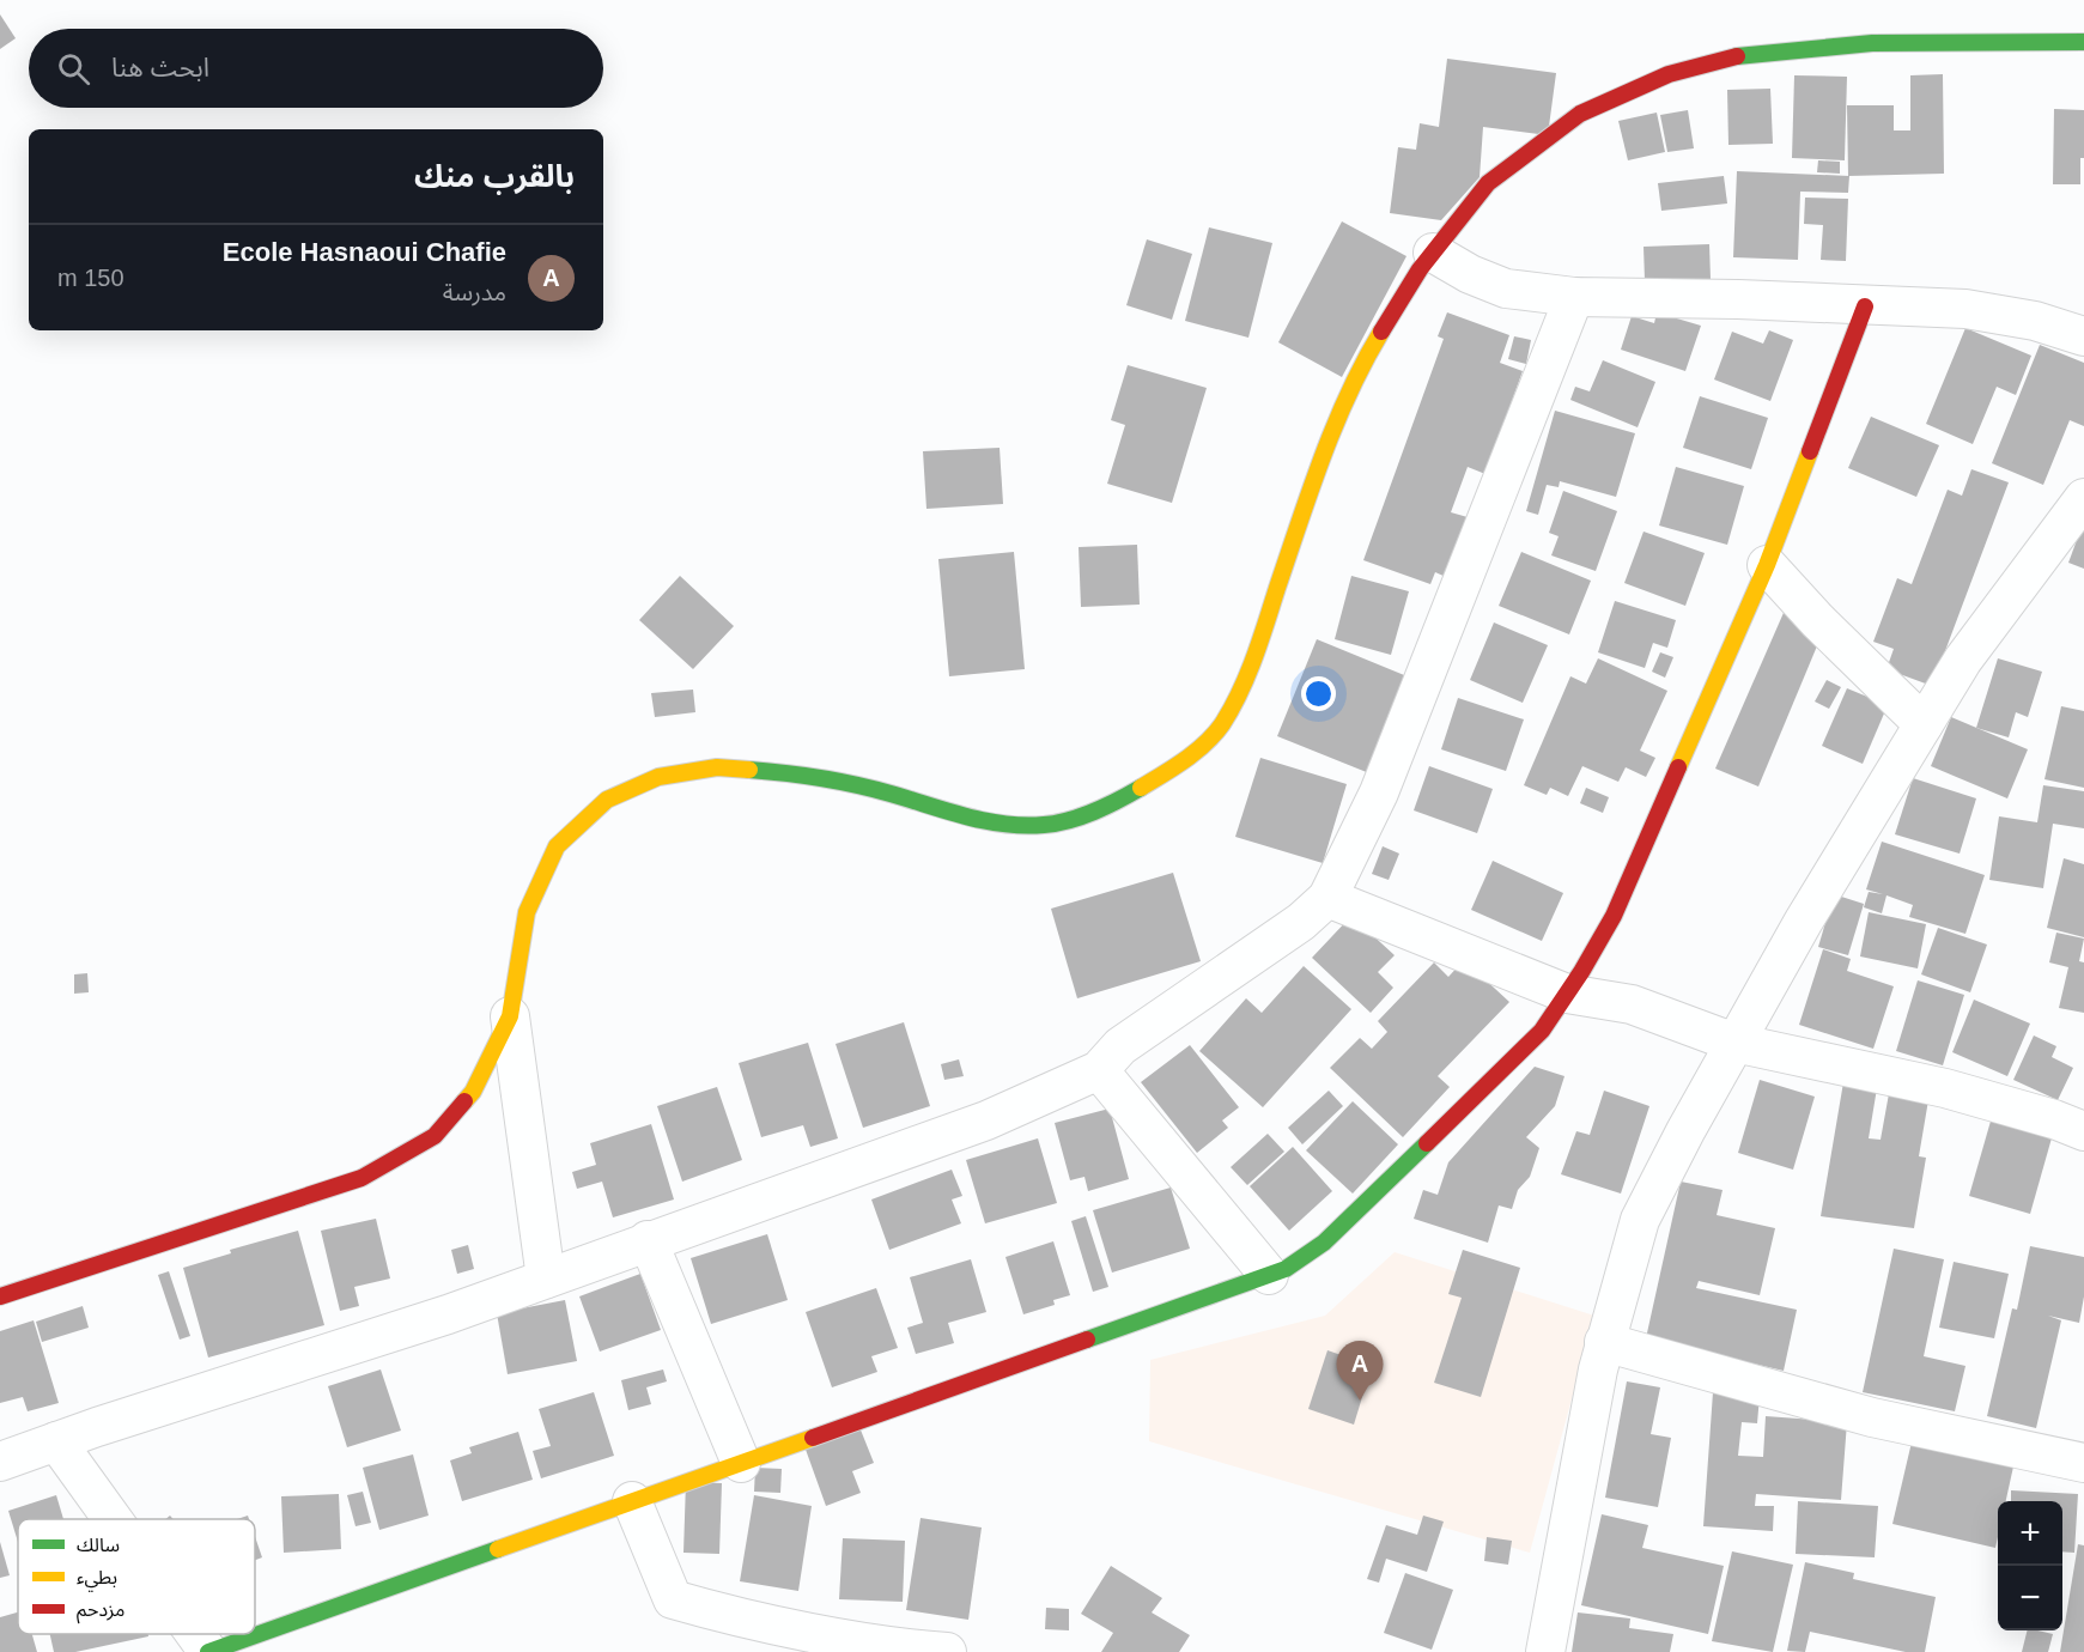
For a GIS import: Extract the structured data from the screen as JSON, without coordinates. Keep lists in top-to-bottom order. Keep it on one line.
{"legend":["سالك","بطيء","مزدحم"],"page":{"search":"ابحث هنا","heading":"بالقرب منك","list":[{"mark":"A","name":"Ecole Hasnaoui Chafie","note":"مدرسة","value":"150 m"}],"pins":"A","map_buttons":["+","−"]}}
